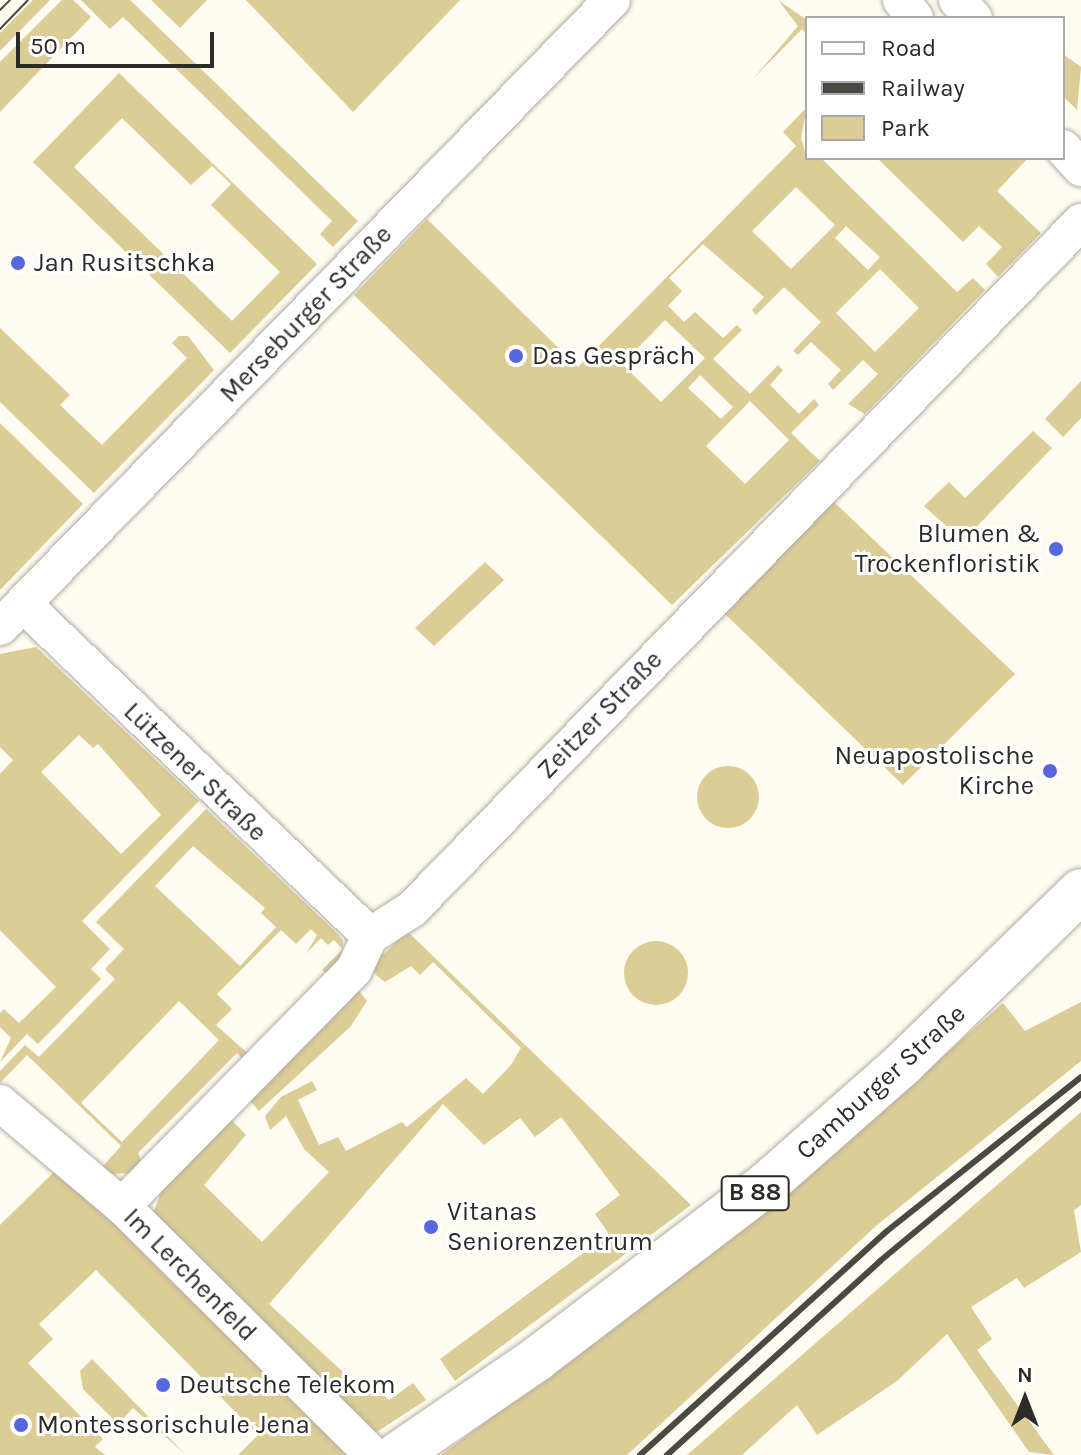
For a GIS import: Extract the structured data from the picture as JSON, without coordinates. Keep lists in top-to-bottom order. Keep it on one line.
{"streets":{"main road":["Camburger Straße","B 88"],"street":["Merseburger Straße","Zeitzer Straße","Lützener Straße","Im Lerchenfeld"]},"crossings":[["Merseburger Straße","Lützener Straße"],["Zeitzer Straße","Lützener Straße"]],"places":["Jan Rusitschka","Das Gespräch","Blumen & Trockenfloristik","Neuapostolische Kirche","Vitanas Seniorenzentrum","Deutsche Telekom","Montessorischule Jena"],"legend":["Road","Railway","Park"],"scale_bar":"50 m","north":"top"}
